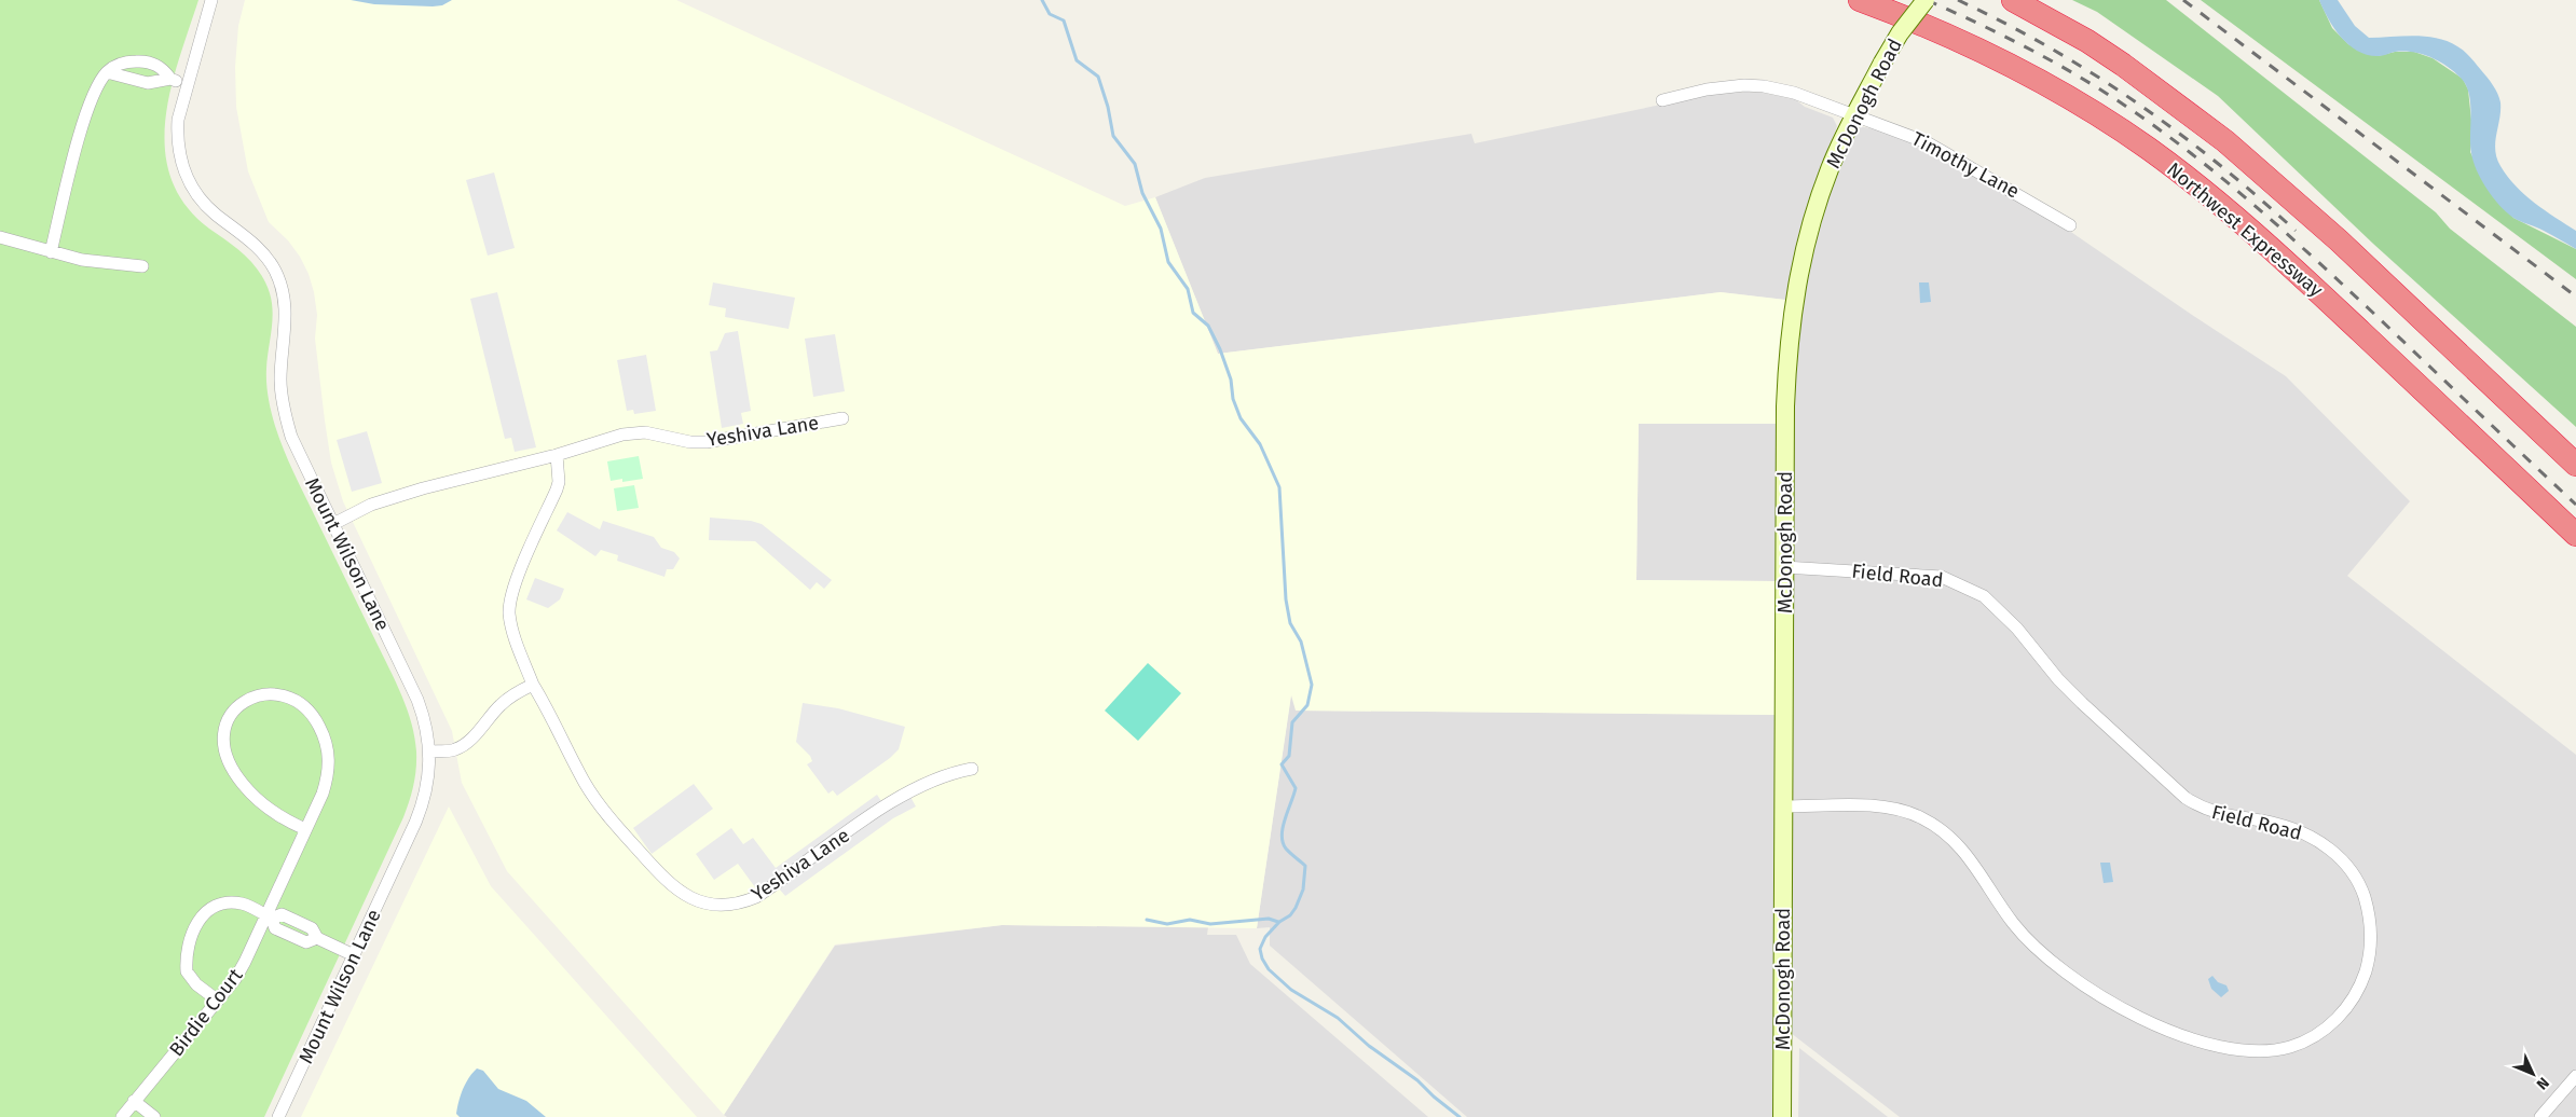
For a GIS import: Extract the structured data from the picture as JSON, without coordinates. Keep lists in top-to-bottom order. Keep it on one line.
{"streets":{"highway":["Northwest Expressway"],"main road":["McDonogh Road"],"street":["Timothy Lane","Yeshiva Lane","Mount Wilson Lane","Field Road","Birdie Court"]},"crossings":[["McDonogh Road","Timothy Lane"],["McDonogh Road","Field Road"],["Yeshiva Lane","Mount Wilson Lane"]],"north":"bottom right"}
